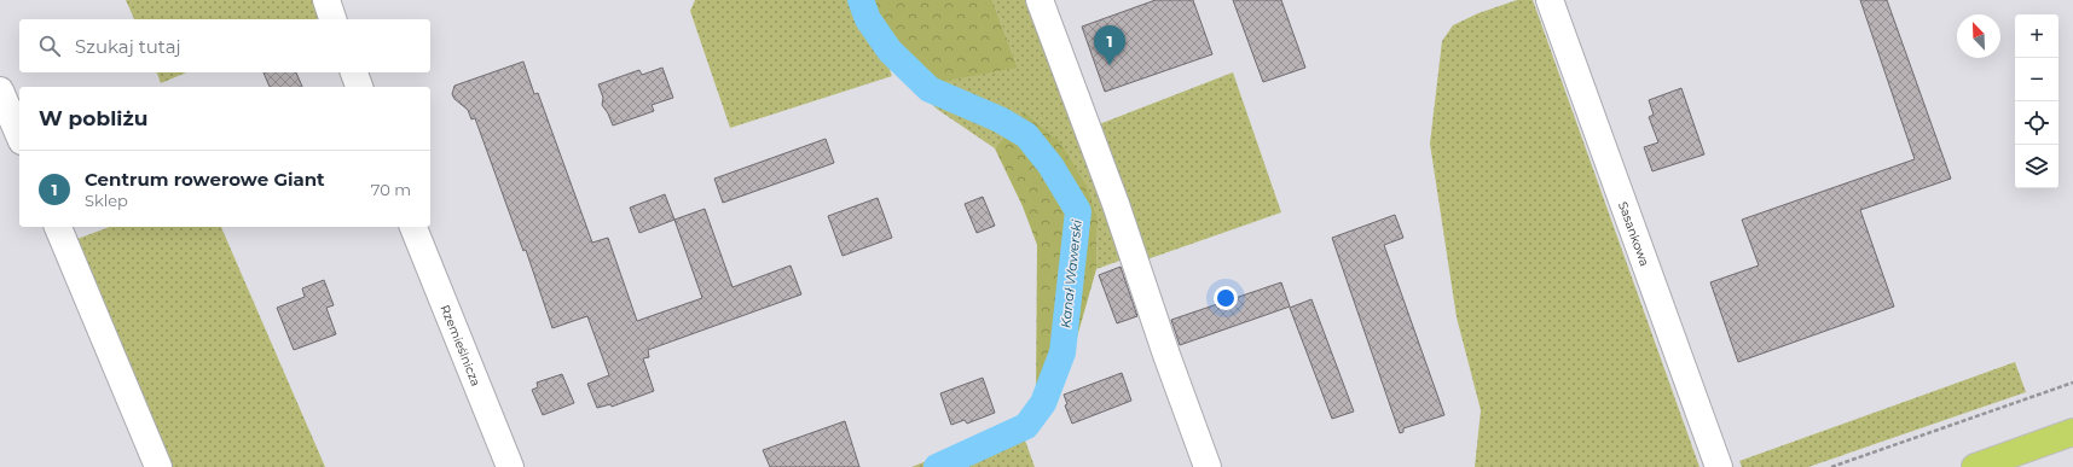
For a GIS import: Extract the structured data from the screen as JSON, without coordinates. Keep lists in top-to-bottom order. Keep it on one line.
{"streets":{"street":["Sasankowa","Rzemieślnicza"]},"water":["Kanał Wawerski"],"north":"top left","page":{"map_buttons":["+","−"],"search":"Szukaj tutaj","pins":"1","heading":"W pobliżu","list":[{"mark":"1","name":"Centrum rowerowe Giant","note":"Sklep","value":"70 m"}]}}
